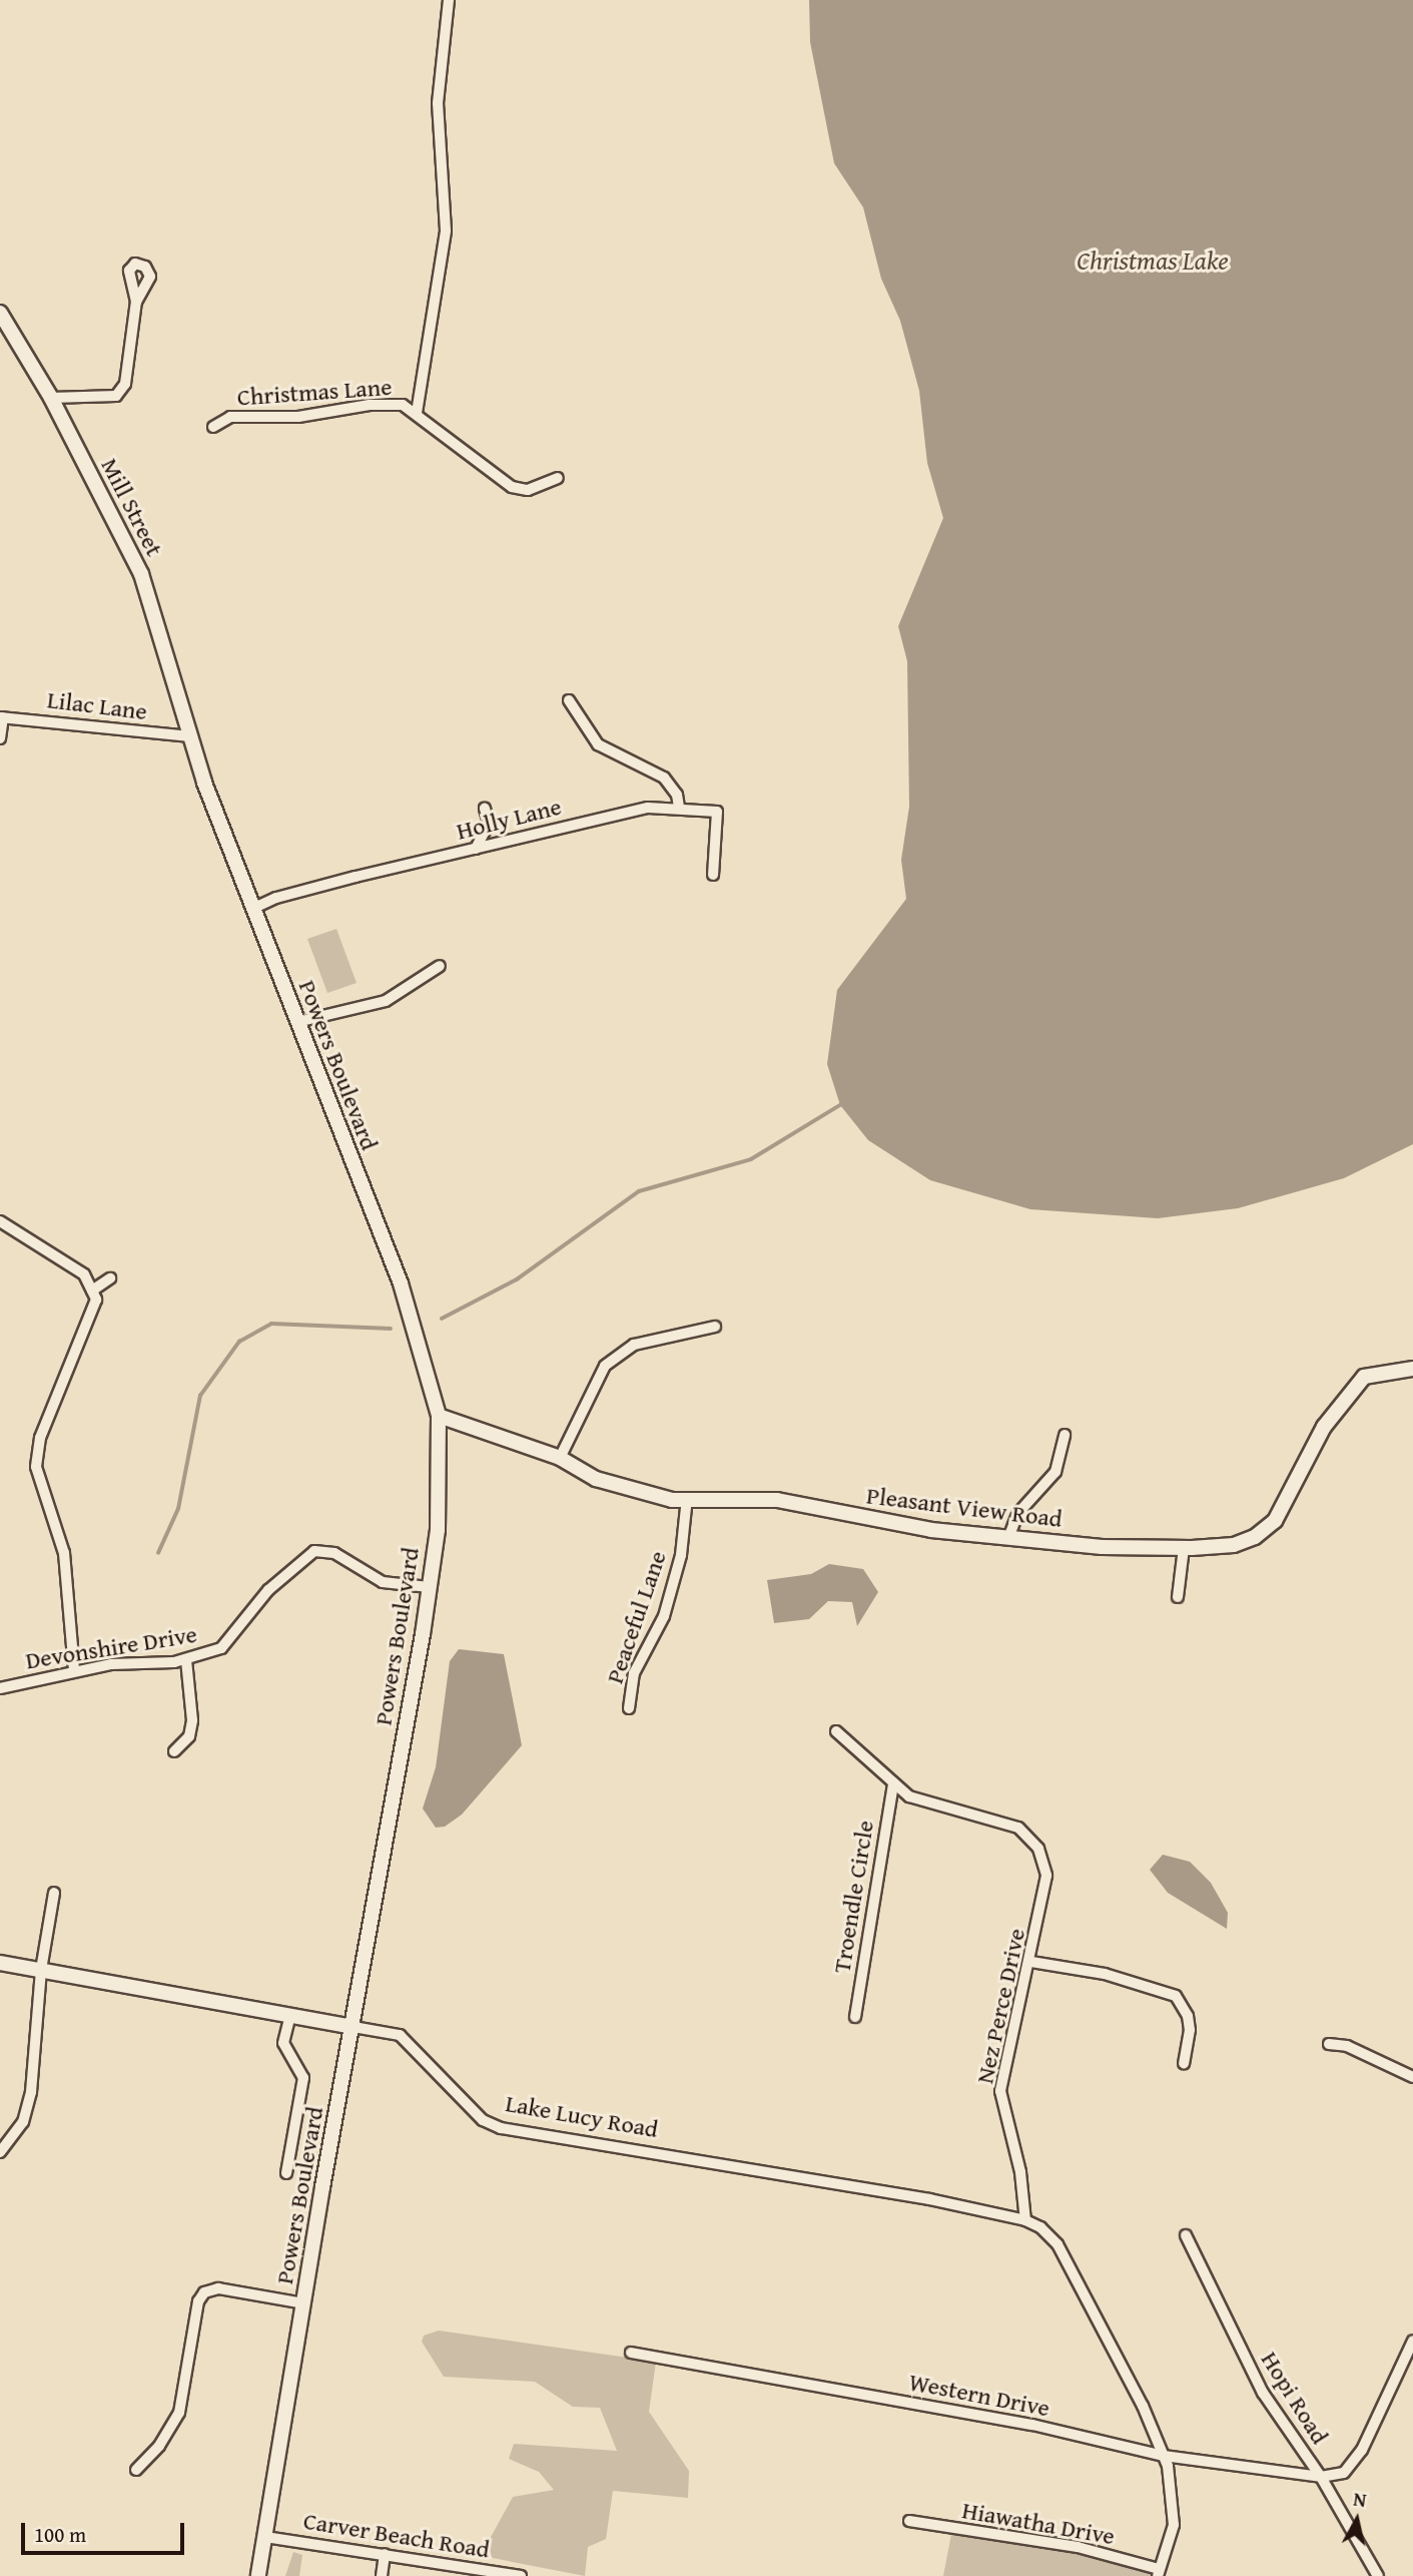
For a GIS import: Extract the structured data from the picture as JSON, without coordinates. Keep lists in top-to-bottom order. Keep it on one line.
{"streets":{"main road":["Mill Street","Powers Boulevard","Pleasant View Road","Lake Lucy Road"],"street":["Christmas Lane","Lilac Lane","Holly Lane","Peaceful Lane","Devonshire Drive","Troendle Circle","Nez Perce Drive","Western Drive","Hopi Road","Hiawatha Drive","Carver Beach Road"]},"crossings":[["Mill Street","Lilac Lane"],["Mill Street","Powers Boulevard"],["Lilac Lane","Powers Boulevard"],["Holly Lane","Powers Boulevard"],["Powers Boulevard","Pleasant View Road"],["Powers Boulevard","Devonshire Drive"],["Powers Boulevard","Lake Lucy Road"],["Powers Boulevard","Carver Beach Road"],["Pleasant View Road","Peaceful Lane"],["Troendle Circle","Nez Perce Drive"],["Nez Perce Drive","Lake Lucy Road"],["Western Drive","Hopi Road"]],"water":["Christmas Lake"],"scale_bar":"100 m","north":"top"}
